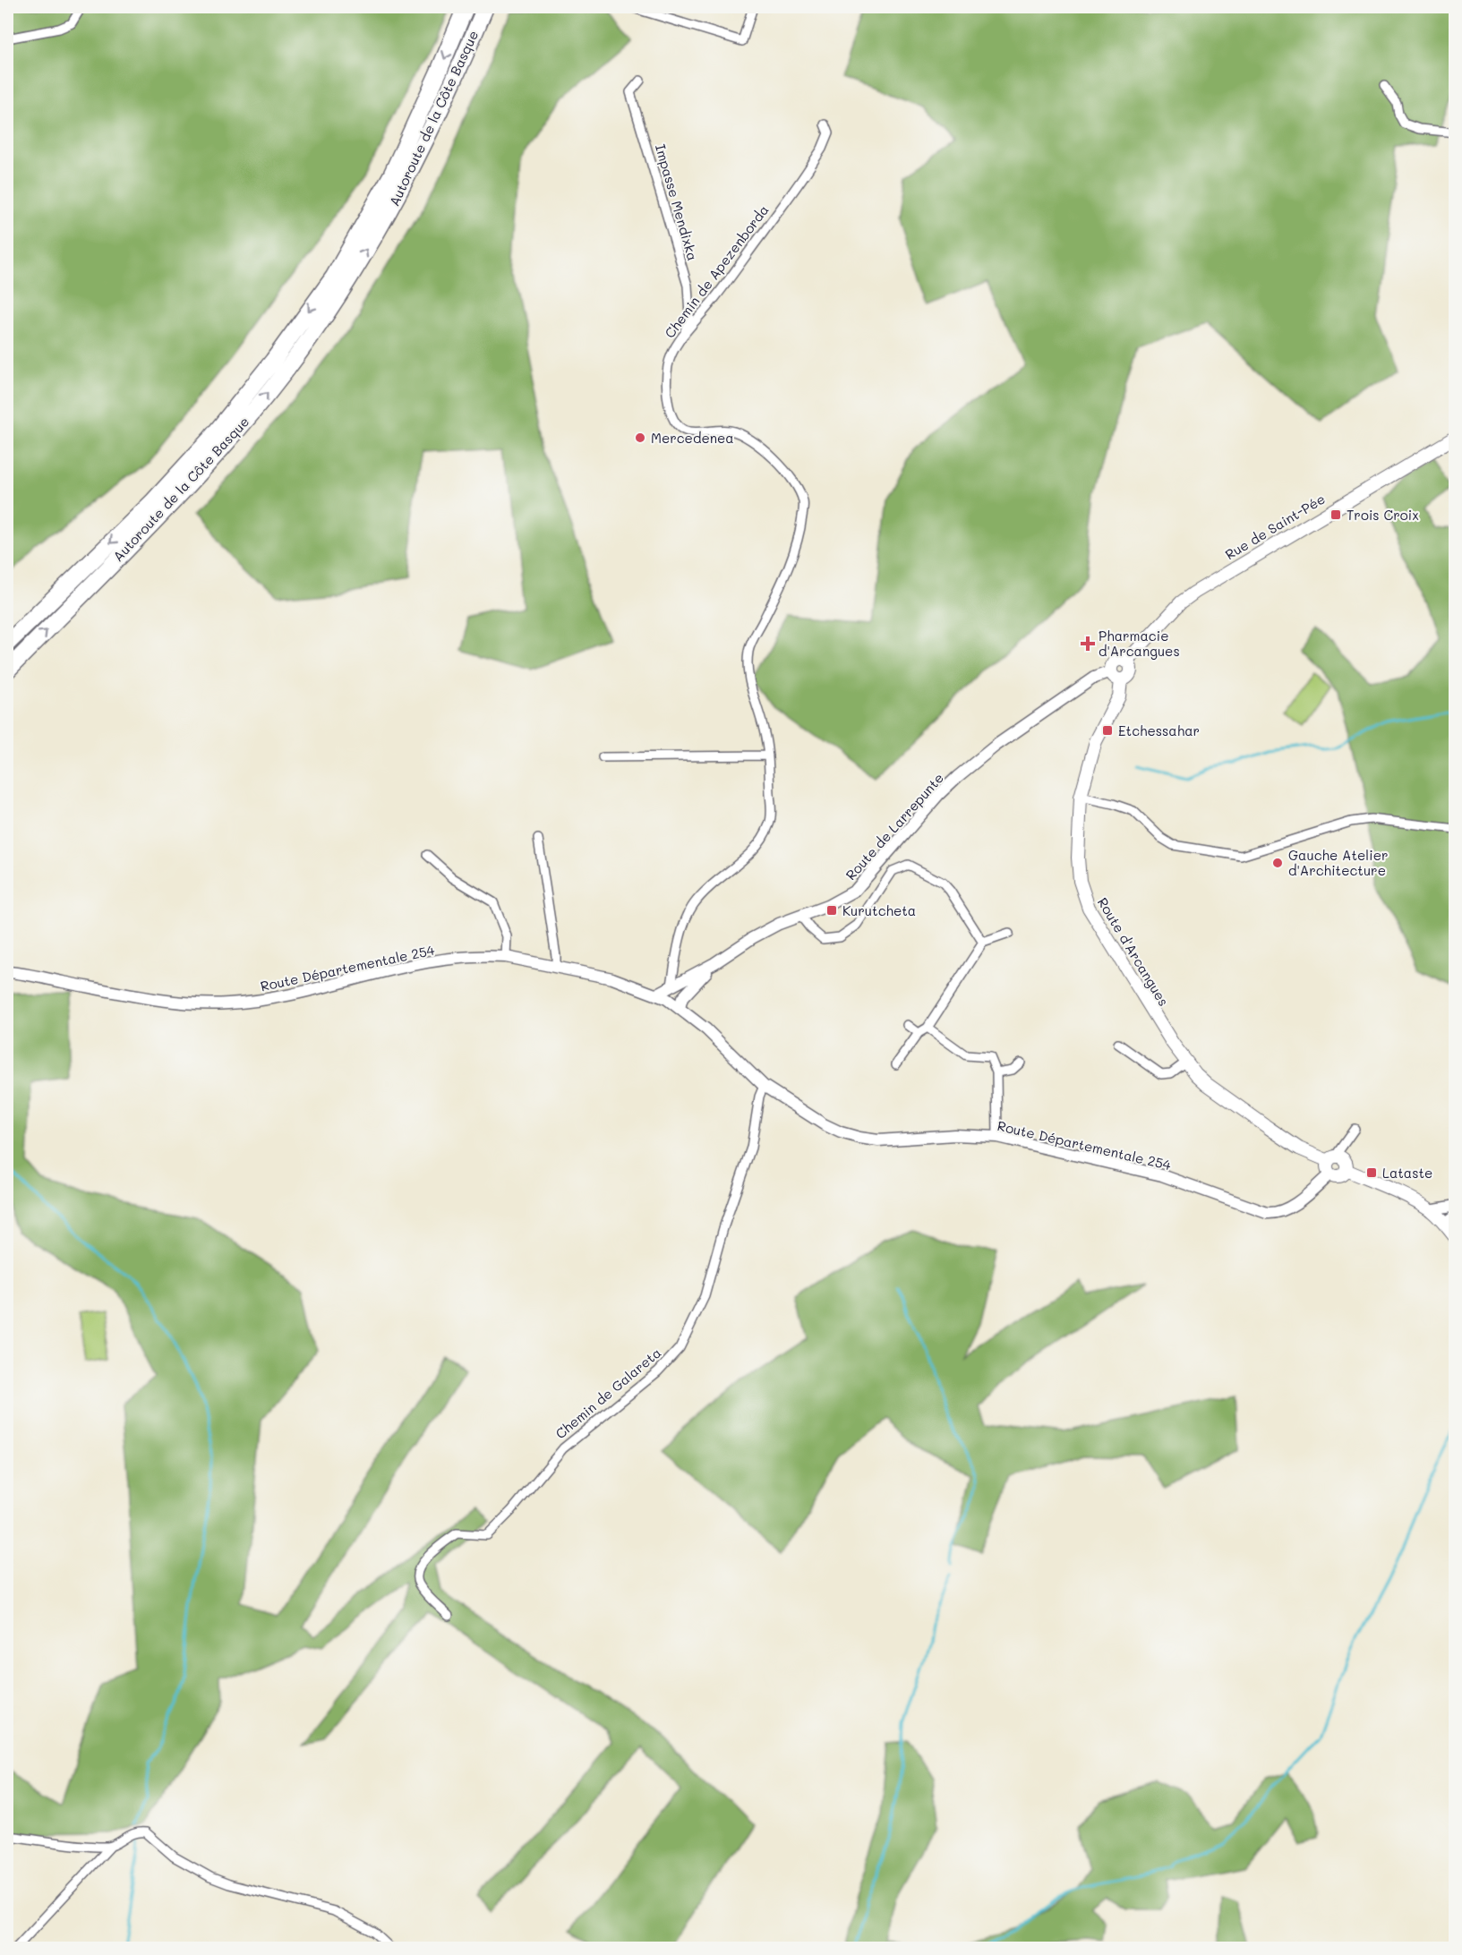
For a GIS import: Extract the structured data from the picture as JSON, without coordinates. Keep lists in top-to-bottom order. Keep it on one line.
{"streets":{"highway":["Autoroute de la Côte Basque"],"main road":["Rue de Saint-Pée","Route d'Arcangues"],"street":["Impasse Mendixka","Chemin de Apezenborda","Route de Larrepunte","Route Départementale 254","Chemin de Galareta"]},"crossings":[["Impasse Mendixka","Chemin de Apezenborda"],["Chemin de Apezenborda","Route de Larrepunte"],["Rue de Saint-Pée","Route de Larrepunte"],["Rue de Saint-Pée","Route d'Arcangues"],["Route de Larrepunte","Route d'Arcangues"],["Route de Larrepunte","Route Départementale 254"],["Route d'Arcangues","Route Départementale 254"],["Route Départementale 254","Chemin de Galareta"]],"places":{"other":["Mercedenea","Gauche Atelier d'Architecture"],"transit":["Trois Croix","Etchessahar","Kurutcheta","Lataste"],"health":["Pharmacie d'Arcangues"]}}
